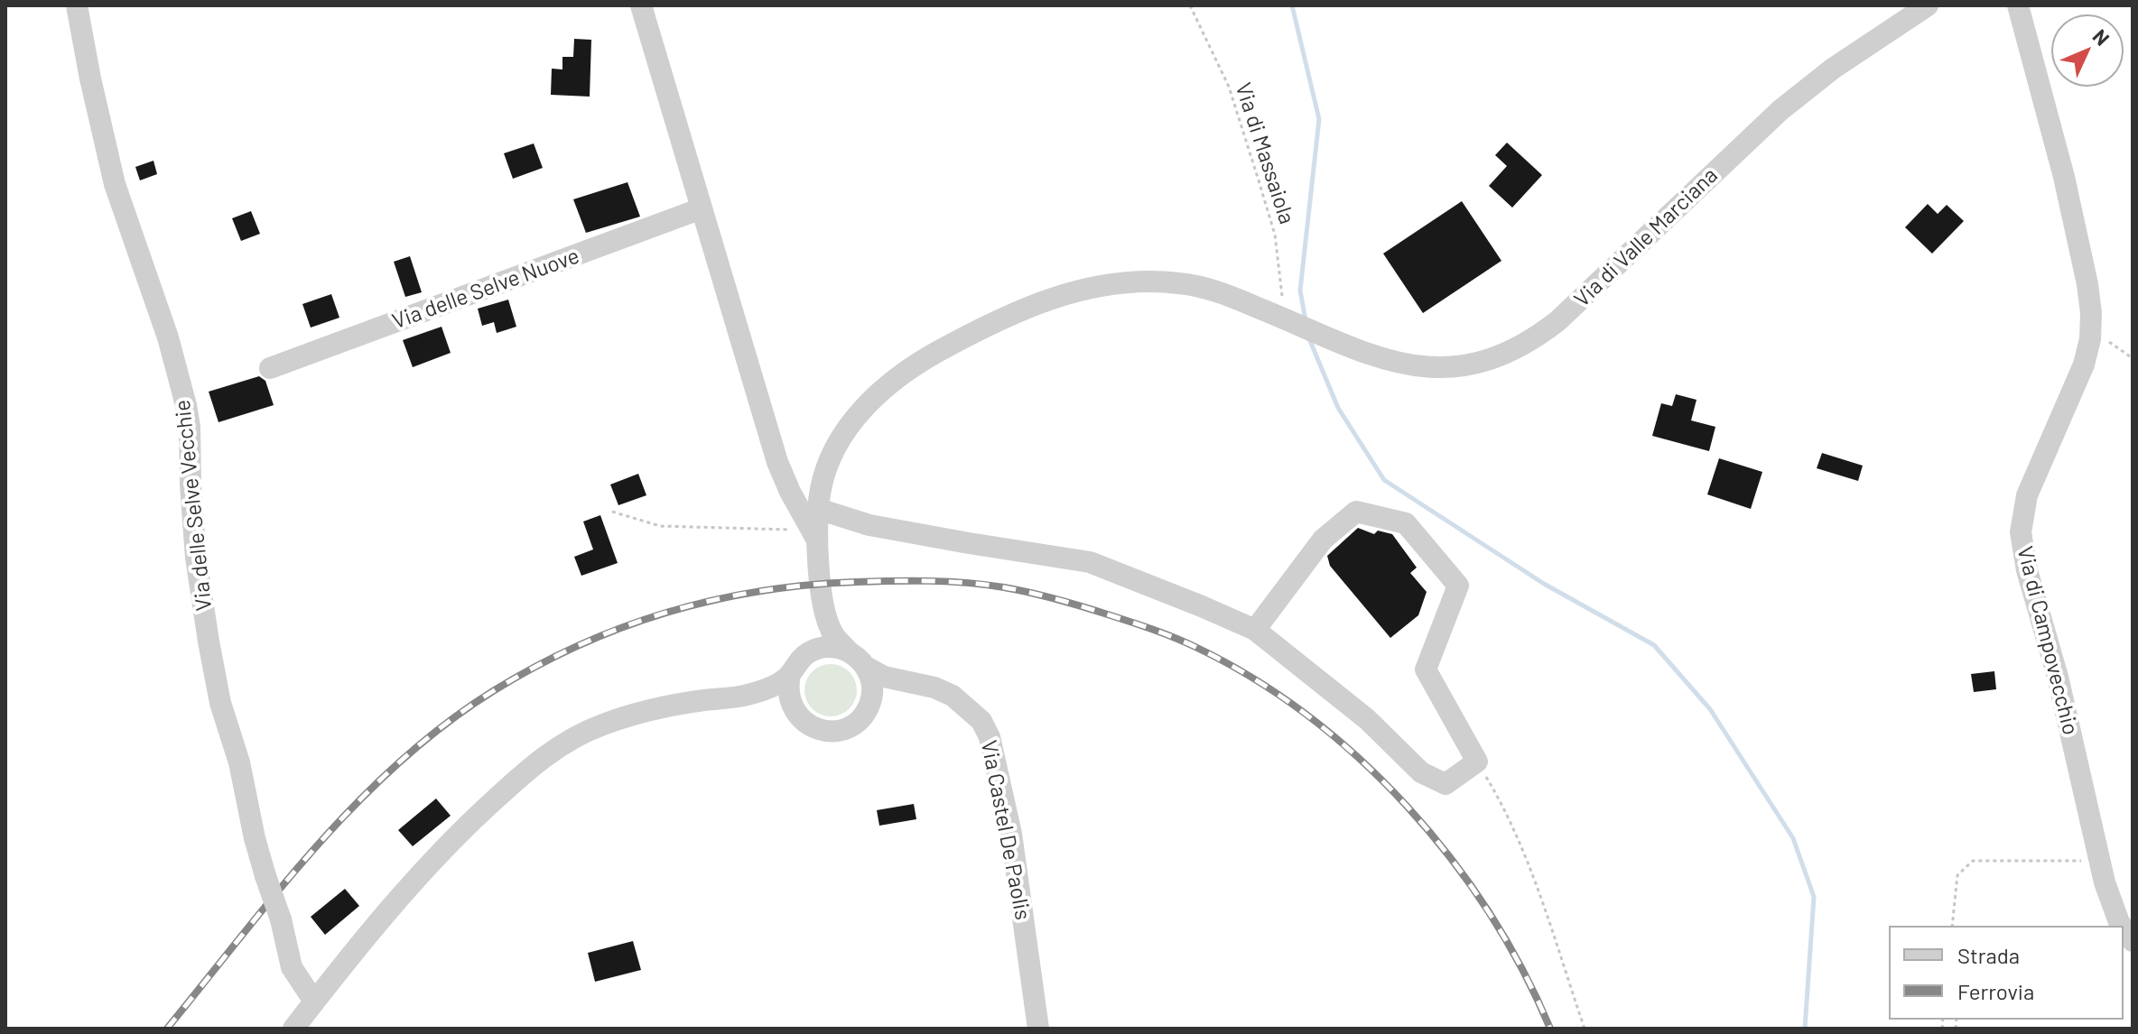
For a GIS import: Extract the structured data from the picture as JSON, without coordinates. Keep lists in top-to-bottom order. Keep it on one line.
{"streets":{"street":["Via di Valle Marciana","Via delle Selve Nuove","Via delle Selve Vecchie","Via di Campovecchio","Via Castel De Paolis"],"path":["Via di Massaiola"]},"crossings":[["Via di Massaiola","Via di Valle Marciana"]],"legend":["Strada","Ferrovia"],"north":"top right"}
